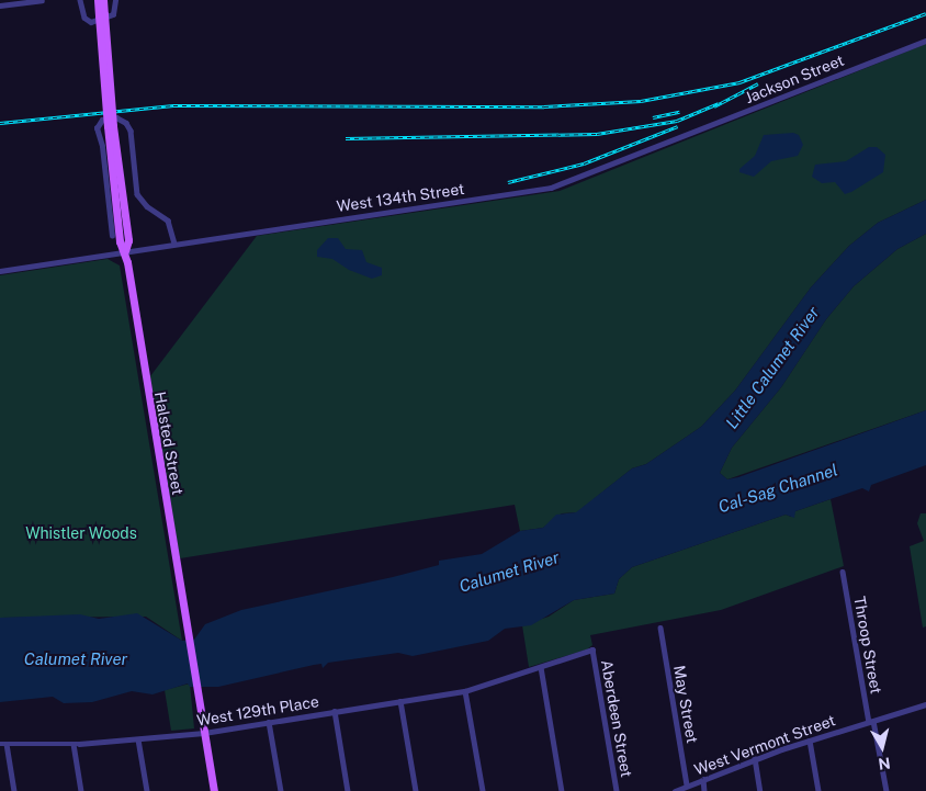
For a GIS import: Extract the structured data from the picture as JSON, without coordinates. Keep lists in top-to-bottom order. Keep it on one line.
{"streets":{"main road":["Halsted Street"],"street":["Jackson Street","West 134th Street","Throop Street","May Street","West 129th Place","Aberdeen Street","West Vermont Street"]},"crossings":[["Jackson Street","West 134th Street"],["West 134th Street","Halsted Street"],["Halsted Street","West 129th Place"],["Throop Street","West Vermont Street"],["May Street","West Vermont Street"],["West 129th Place","Aberdeen Street"]],"water":["Little Calumet River","Cal-Sag Channel","Calumet River"],"parks":["Whistler Woods"],"north":"bottom"}
